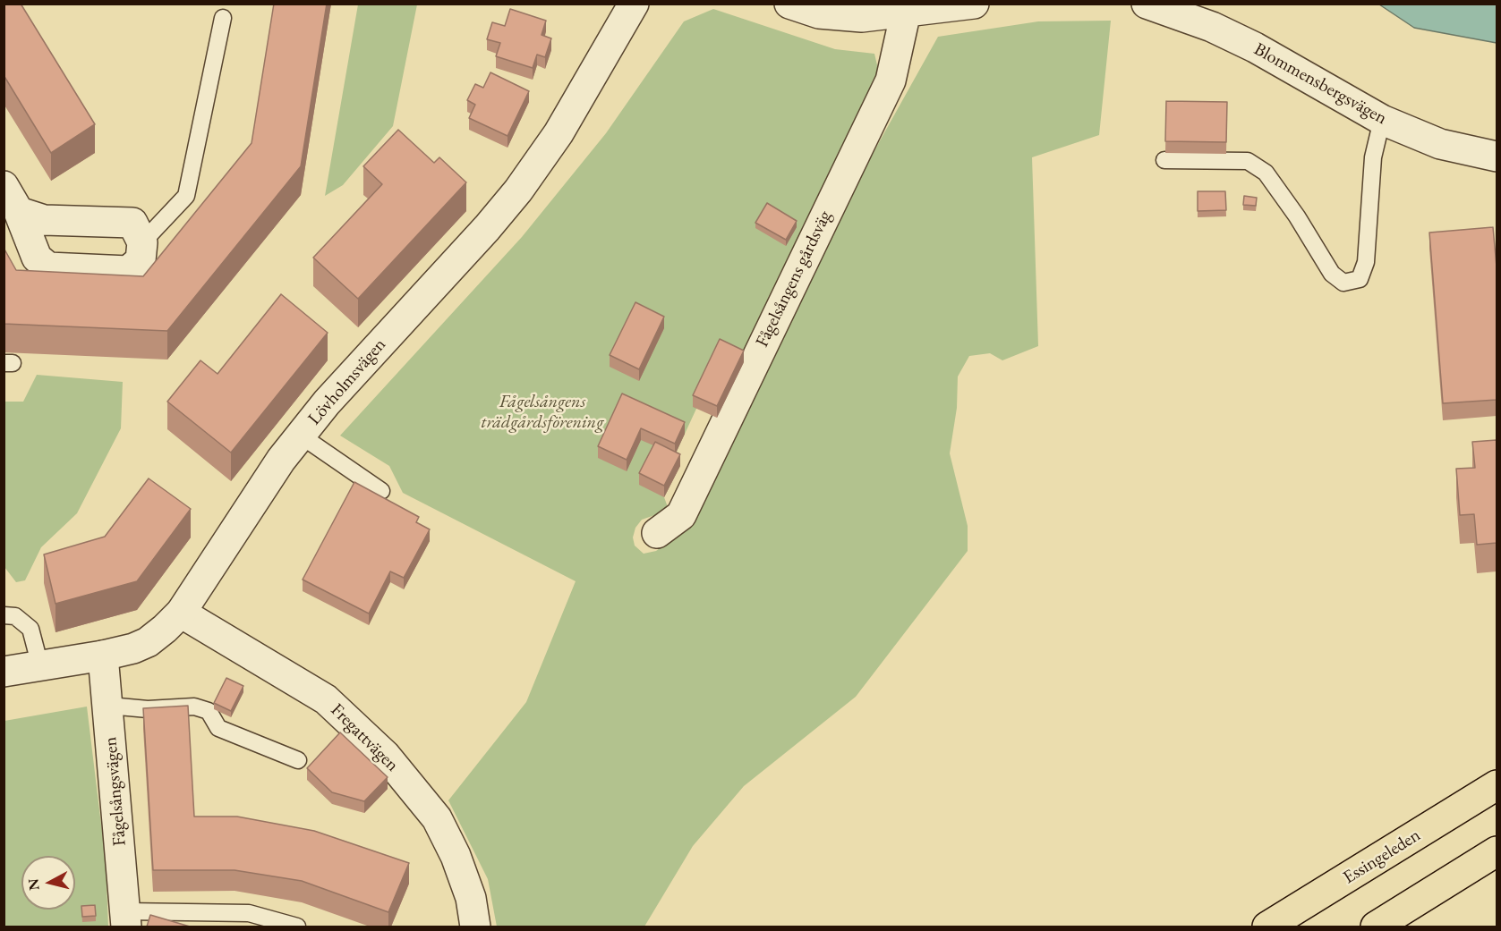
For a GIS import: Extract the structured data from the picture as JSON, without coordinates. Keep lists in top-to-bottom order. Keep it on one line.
{"streets":{"highway":["Essingeleden"],"street":["Blommensbergsvägen","Fågelsångens gårdsväg","Lövholmsvägen","Fregattvägen","Fågelsångsvägen"]},"crossings":[["Lövholmsvägen","Fregattvägen"],["Lövholmsvägen","Fågelsångsvägen"]],"parks":["Fågelsångens trädgårdsförening"],"north":"left"}
